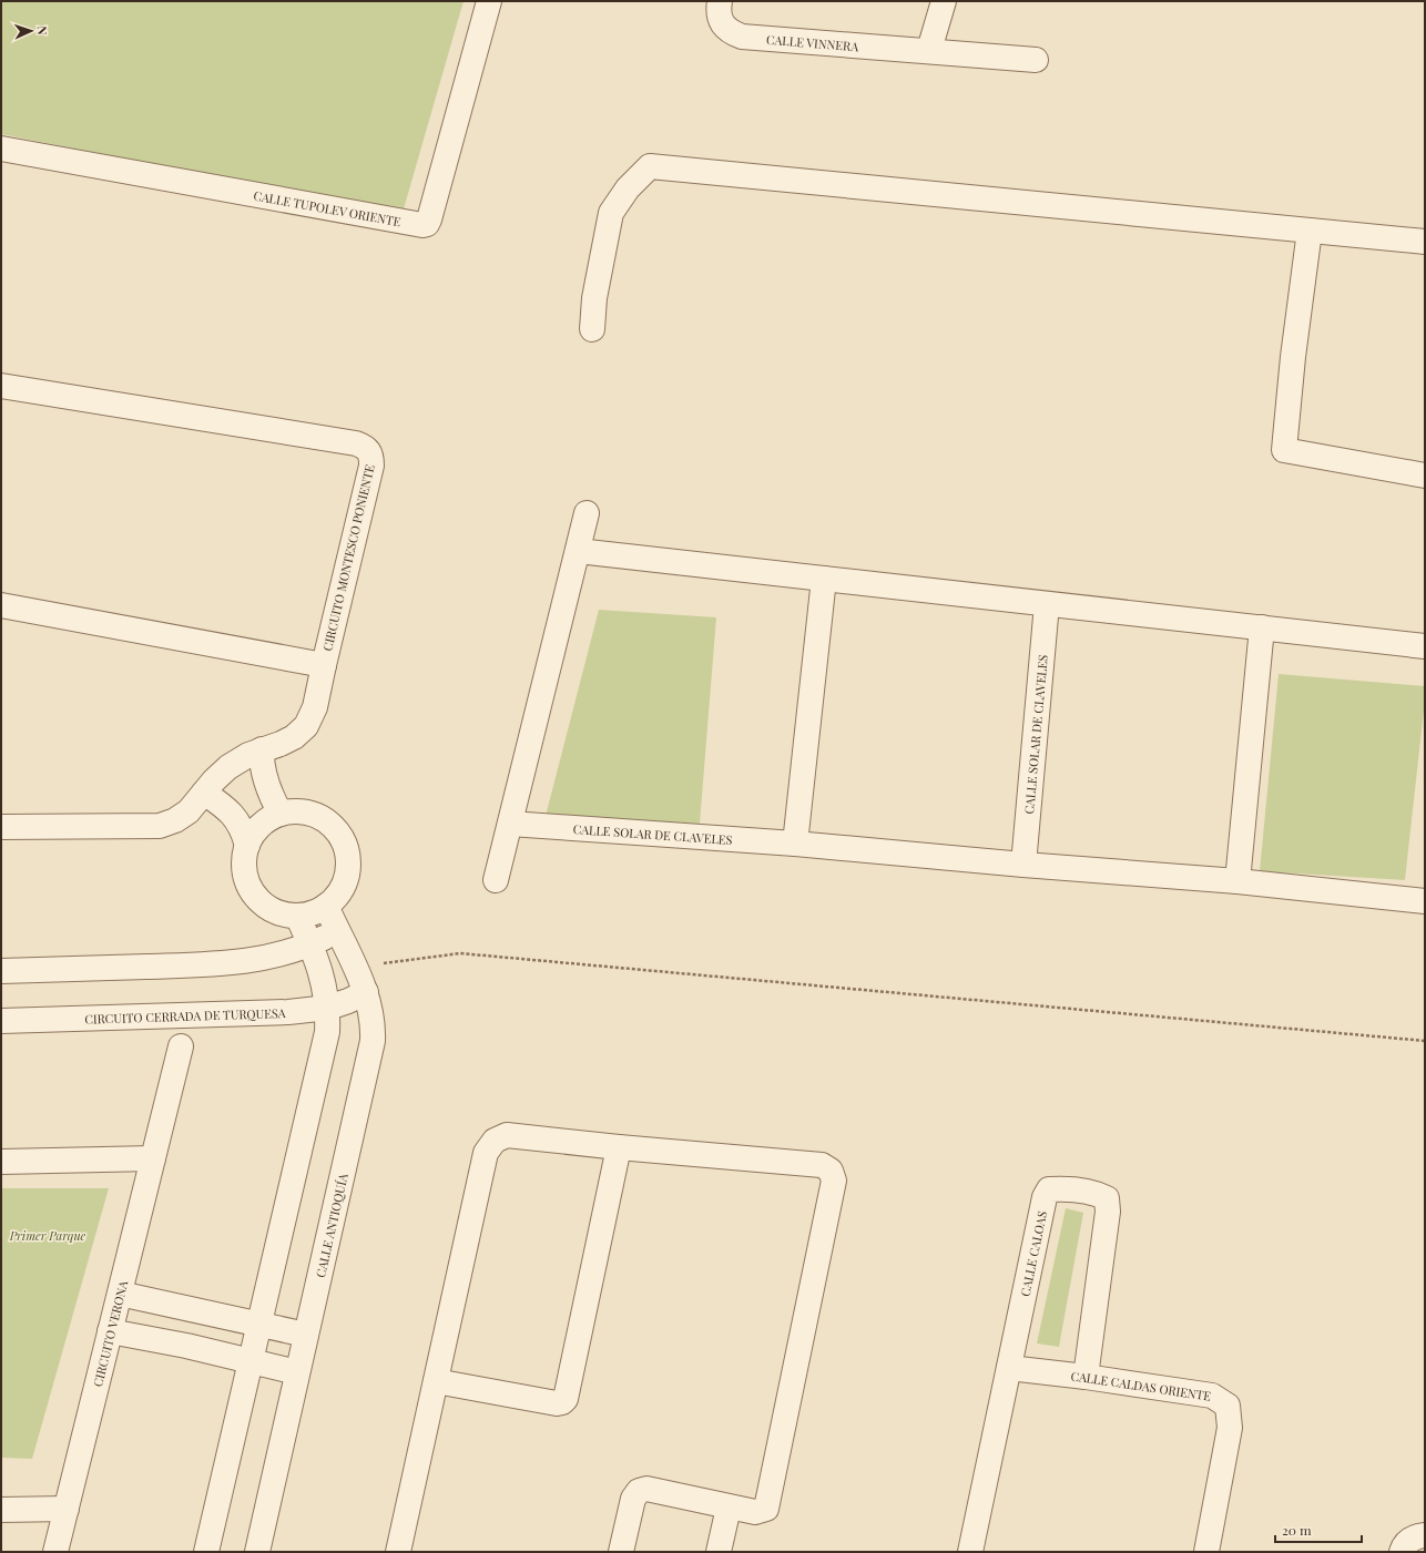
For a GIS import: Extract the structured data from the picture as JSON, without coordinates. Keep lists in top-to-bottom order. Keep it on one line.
{"streets":{"street":["CALLE VINNERA","CALLE TUPOLEV ORIENTE","CIRCUITO MONTESCO PONIENTE","CALLE SOLAR DE CLAVELES","CIRCUITO CERRADA DE TURQUESA","CALLE ANTIOQUÍA","CALLE CALOAS","CIRCUITO VERONA","CALLE CALDAS ORIENTE"]},"crossings":[["CIRCUITO CERRADA DE TURQUESA","CALLE ANTIOQUÍA"],["CALLE CALOAS","CALLE CALDAS ORIENTE"]],"parks":["Primer Parque"],"scale_bar":"20 m","north":"right"}
